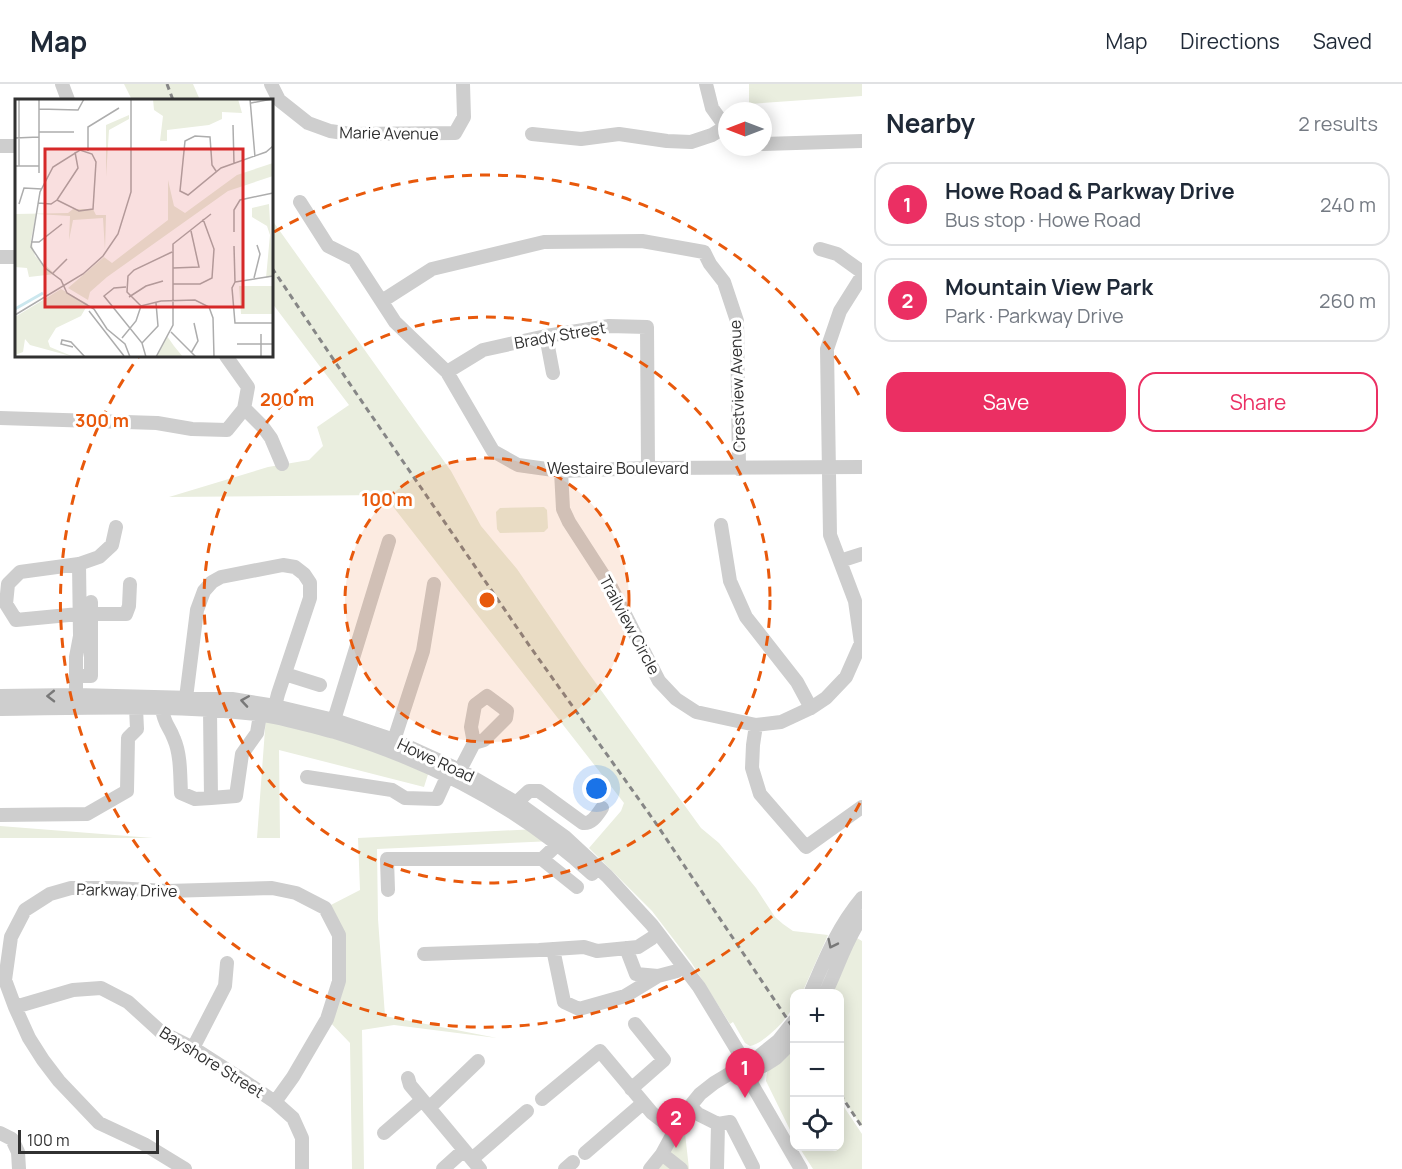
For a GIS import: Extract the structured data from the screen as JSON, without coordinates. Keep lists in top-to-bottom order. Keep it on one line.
{"streets":{"street":["Marie Avenue","Brady Street","Crestview Avenue","Westaire Boulevard","Trailview Circle","Howe Road","Parkway Drive","Bayshore Street"]},"crossings":[["Brady Street","Westaire Boulevard"],["Crestview Avenue","Westaire Boulevard"],["Westaire Boulevard","Trailview Circle"],["Parkway Drive","Bayshore Street"]],"scale_bar":"100 m","north":"left","page":{"header":"Map","nav":["Map","Directions","Saved"],"heading":["Nearby","2 results"],"list":[{"mark":"1","name":"Howe Road & Parkway Drive","note":"Bus stop · Howe Road","value":"240 m"},{"mark":"2","name":"Mountain View Park","note":"Park · Parkway Drive","value":"260 m"}],"buttons":["Save","Share"],"map_buttons":["+","−"],"pins":["1","2"],"scale":"100 m"},"rings":["200 m","300 m","100 m"]}
